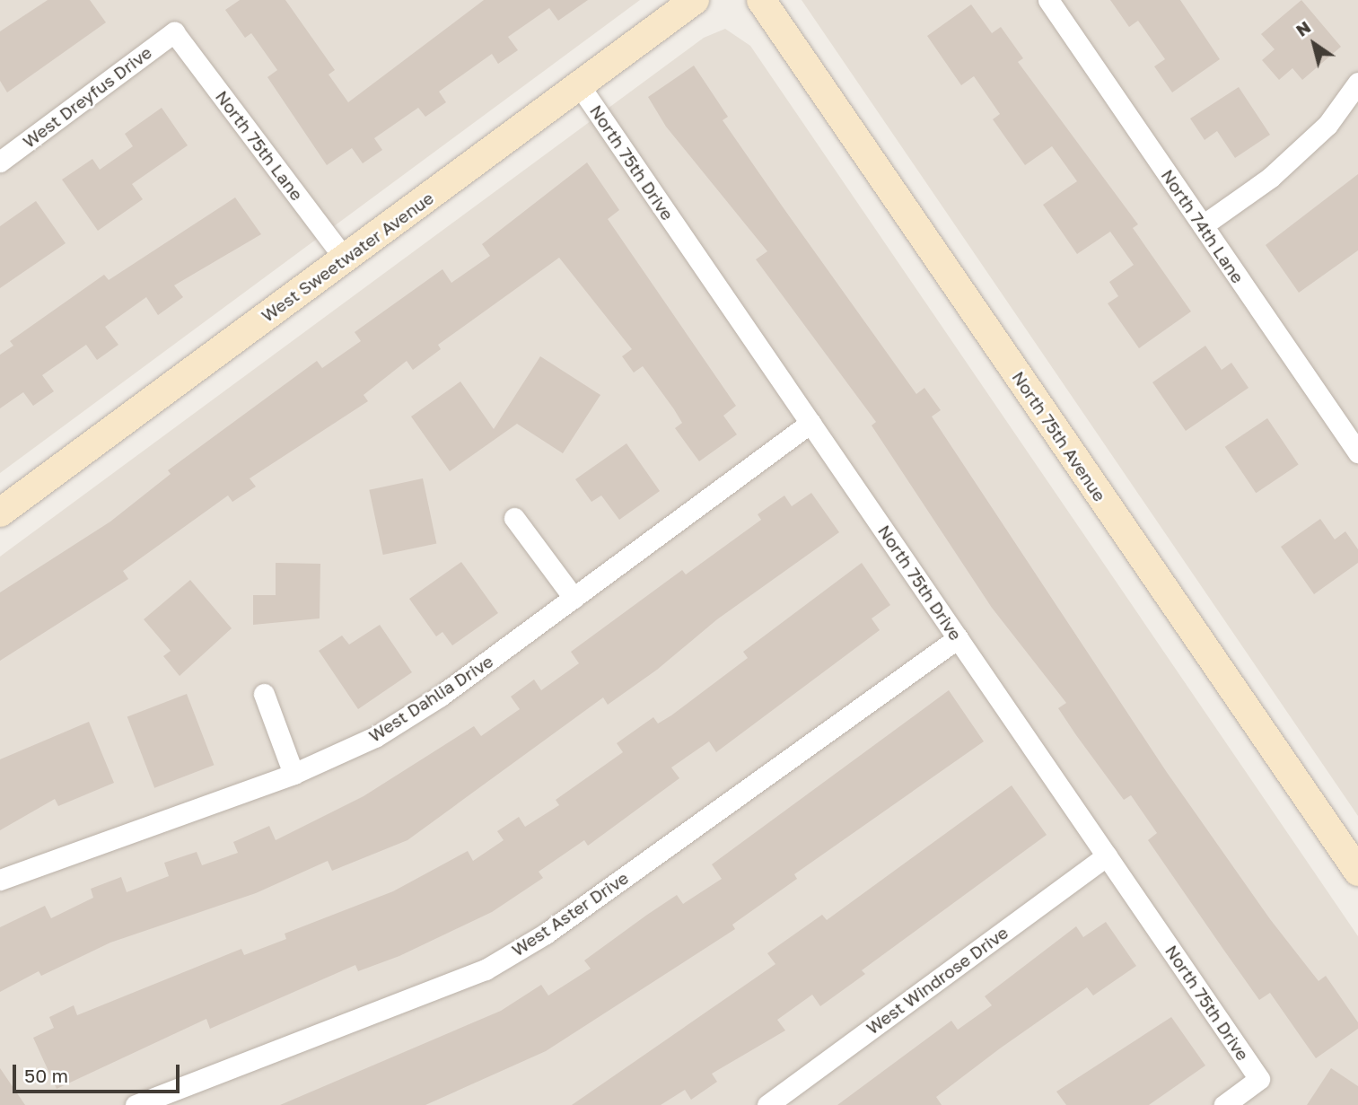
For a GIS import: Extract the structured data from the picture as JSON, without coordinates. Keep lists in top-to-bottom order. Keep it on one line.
{"streets":{"main road":["West Sweetwater Avenue","North 75th Avenue"],"street":["West Dreyfus Drive","North 75th Lane","North 75th Drive","North 74th Lane","West Dahlia Drive","West Aster Drive","West Windrose Drive"]},"crossings":[["West Dreyfus Drive","North 75th Lane"],["North 75th Lane","West Sweetwater Avenue"],["North 75th Drive","West Sweetwater Avenue"],["North 75th Drive","West Dahlia Drive"],["North 75th Drive","West Aster Drive"],["North 75th Drive","West Windrose Drive"]],"scale_bar":"50 m","north":"top left"}
